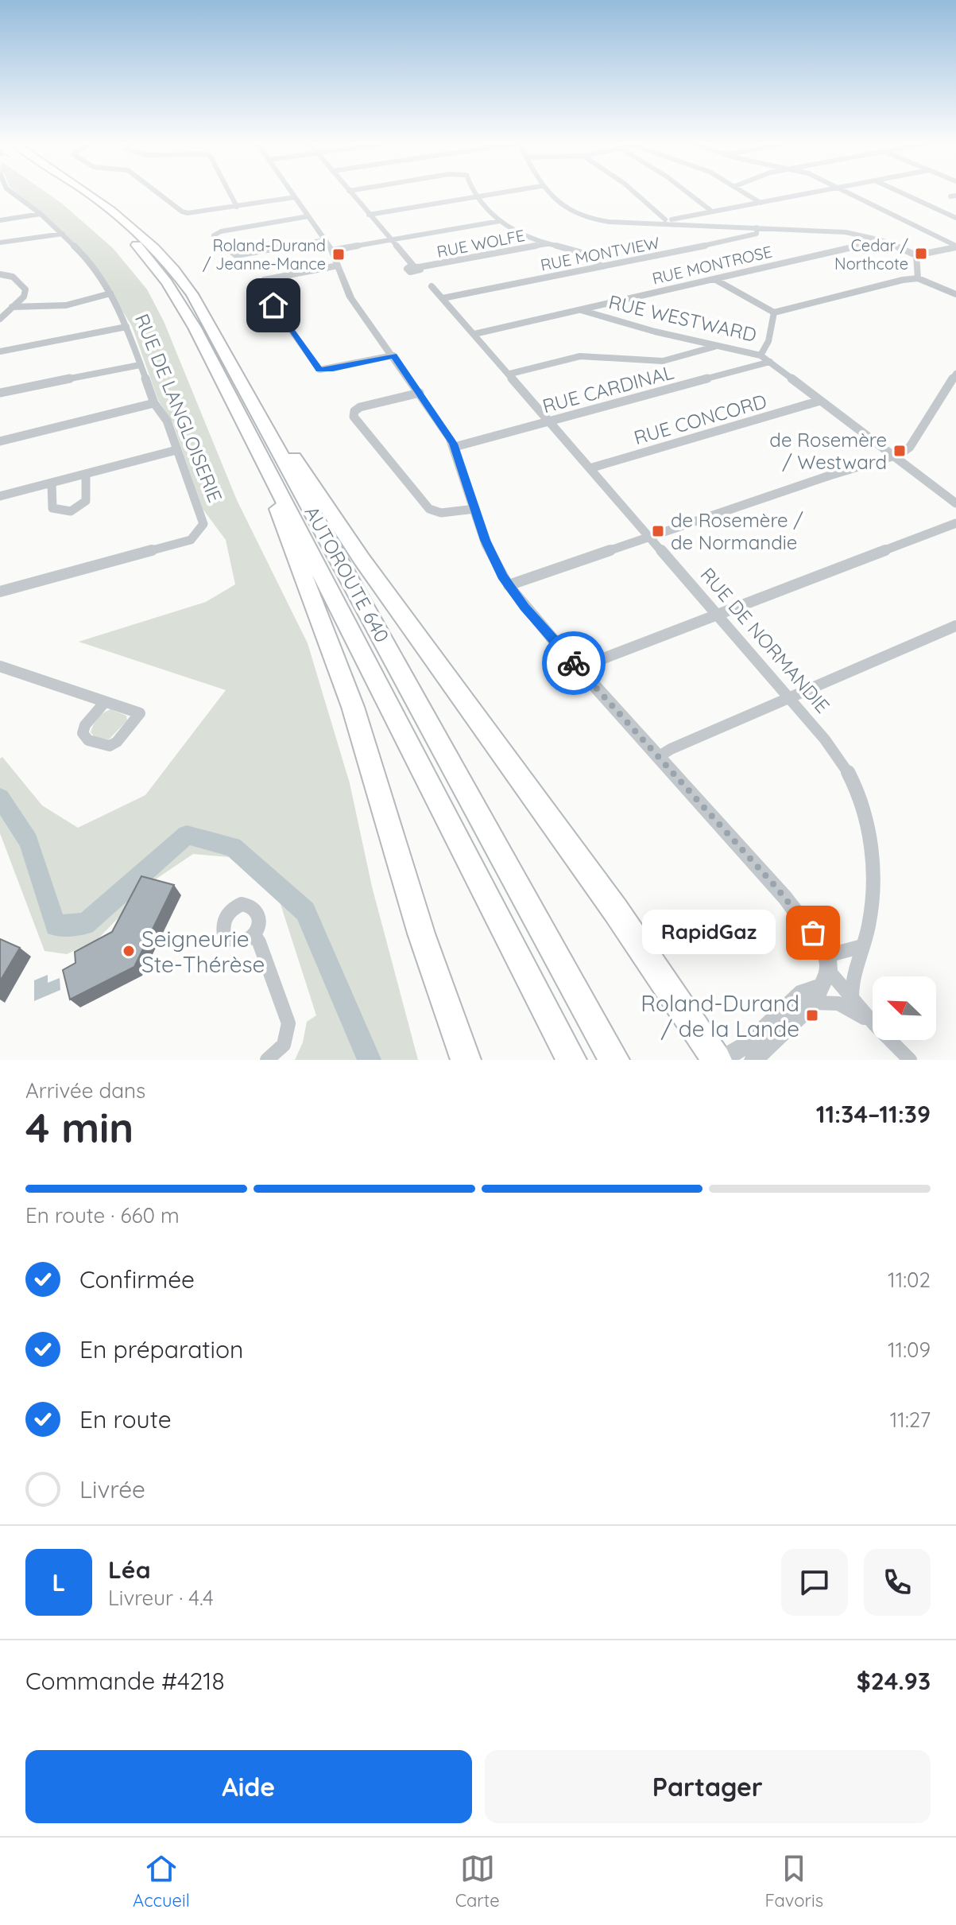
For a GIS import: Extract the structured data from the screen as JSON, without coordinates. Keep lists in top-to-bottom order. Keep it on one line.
{"streets":{"highway":["AUTOROUTE 640"],"street":["RUE WOLFE","RUE MONTVIEW","RUE MONTROSE","RUE WESTWARD","RUE CARDINAL","RUE DE LANGLOISERIE","RUE CONCORD","RUE DE NORMANDIE"]},"crossings":[["RUE MONTVIEW","RUE DE NORMANDIE"],["RUE MONTROSE","RUE WESTWARD"],["RUE MONTROSE","RUE DE NORMANDIE"],["RUE WESTWARD","RUE CARDINAL"],["RUE WESTWARD","RUE CONCORD"],["RUE CARDINAL","RUE DE NORMANDIE"],["RUE CONCORD","RUE DE NORMANDIE"]],"places":{"transit":["Cedar / Northcote","Roland-Durand / Jeanne-Mance","de Rosemère / Westward","de Rosemère / de Normandie","Roland-Durand / de la Lande"],"other":["RapidGaz","Seigneurie Ste-Thérèse"]},"north":"top left","page":{"bubble":"RapidGaz","heading":["4 min","Arrivée dans","11:34–11:39"],"panel":["Léa","Livreur · 4.4","Commande #4218","$24.93"],"bar":"En route · 660 m","list":[["Confirmée","11:02"],["En préparation","11:09"],["En route","11:27"],"Livrée"],"round":"L","buttons":["Aide","Partager"],"tabs":["Accueil","Carte","Favoris"]}}
